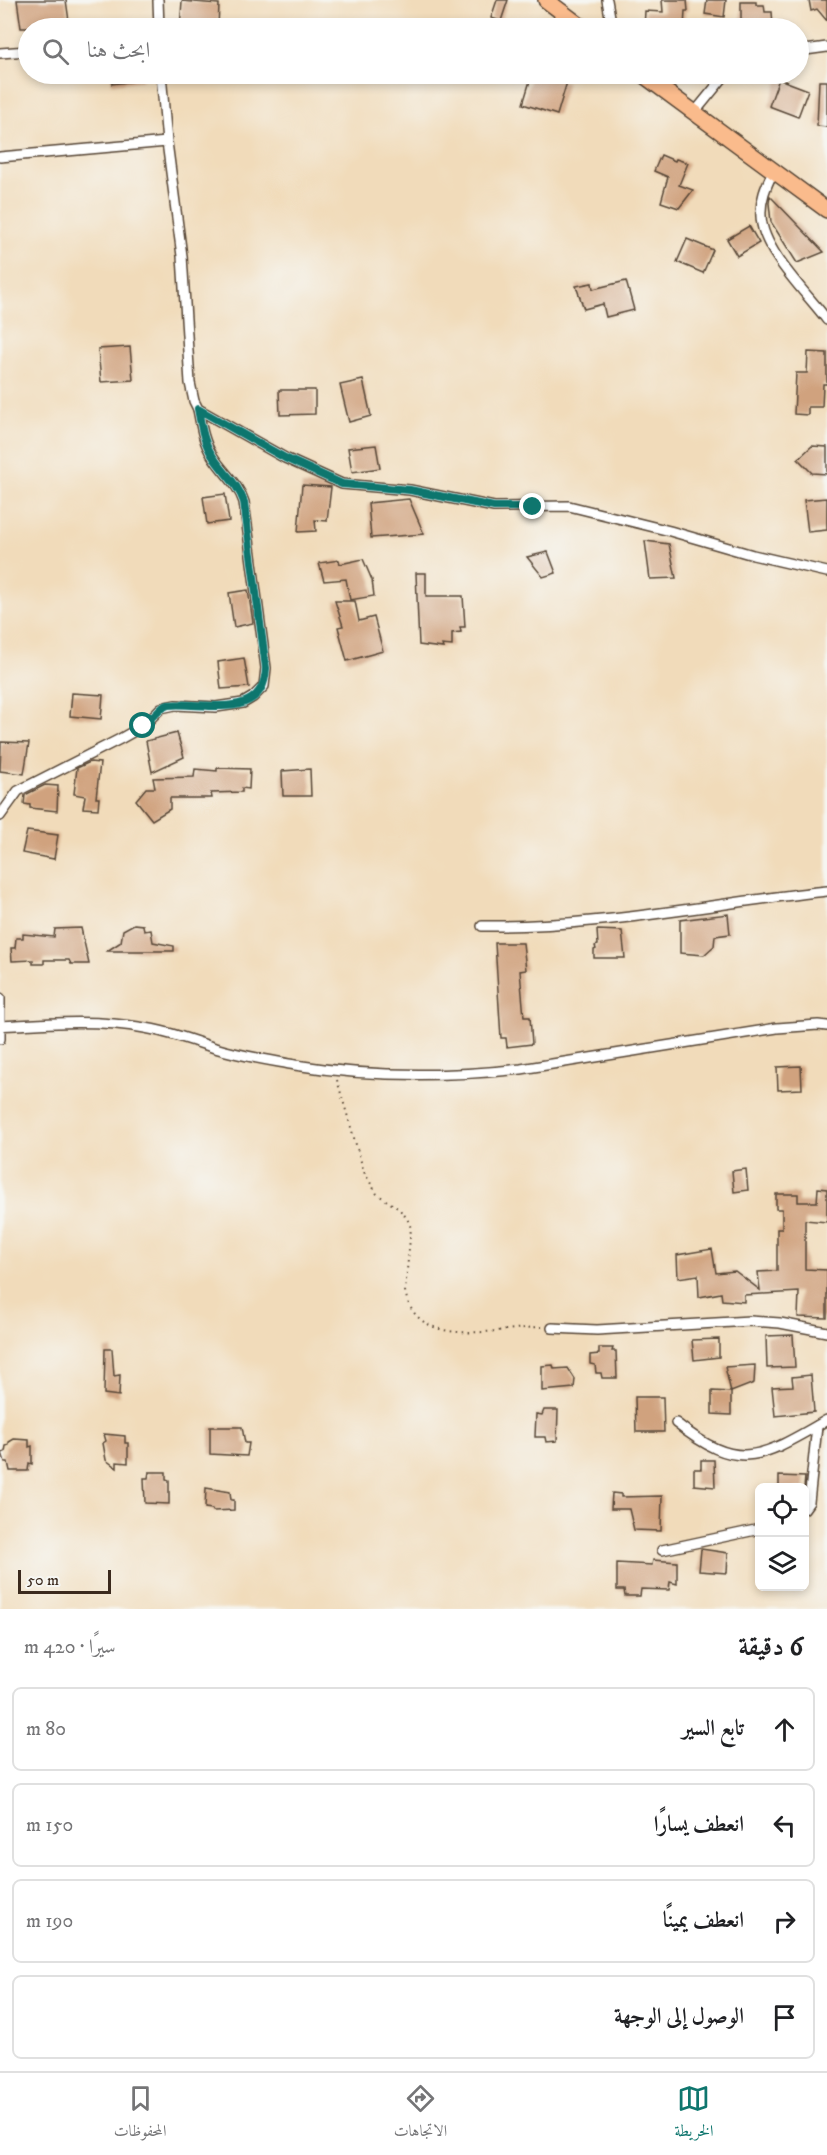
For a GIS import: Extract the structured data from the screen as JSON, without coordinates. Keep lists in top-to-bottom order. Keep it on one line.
{"scale_bar":"50 m","page":{"search":"ابحث هنا","scale":"50 m","heading":["6 دقيقة","سيرًا · 420 m"],"list":[["تابع السير","80 m"],["انعطف يسارًا","150 m"],["انعطف يمينًا","190 m"],"الوصول إلى الوجهة"],"nav":["الخريطة","الاتجاهات","المحفوظات"]}}
